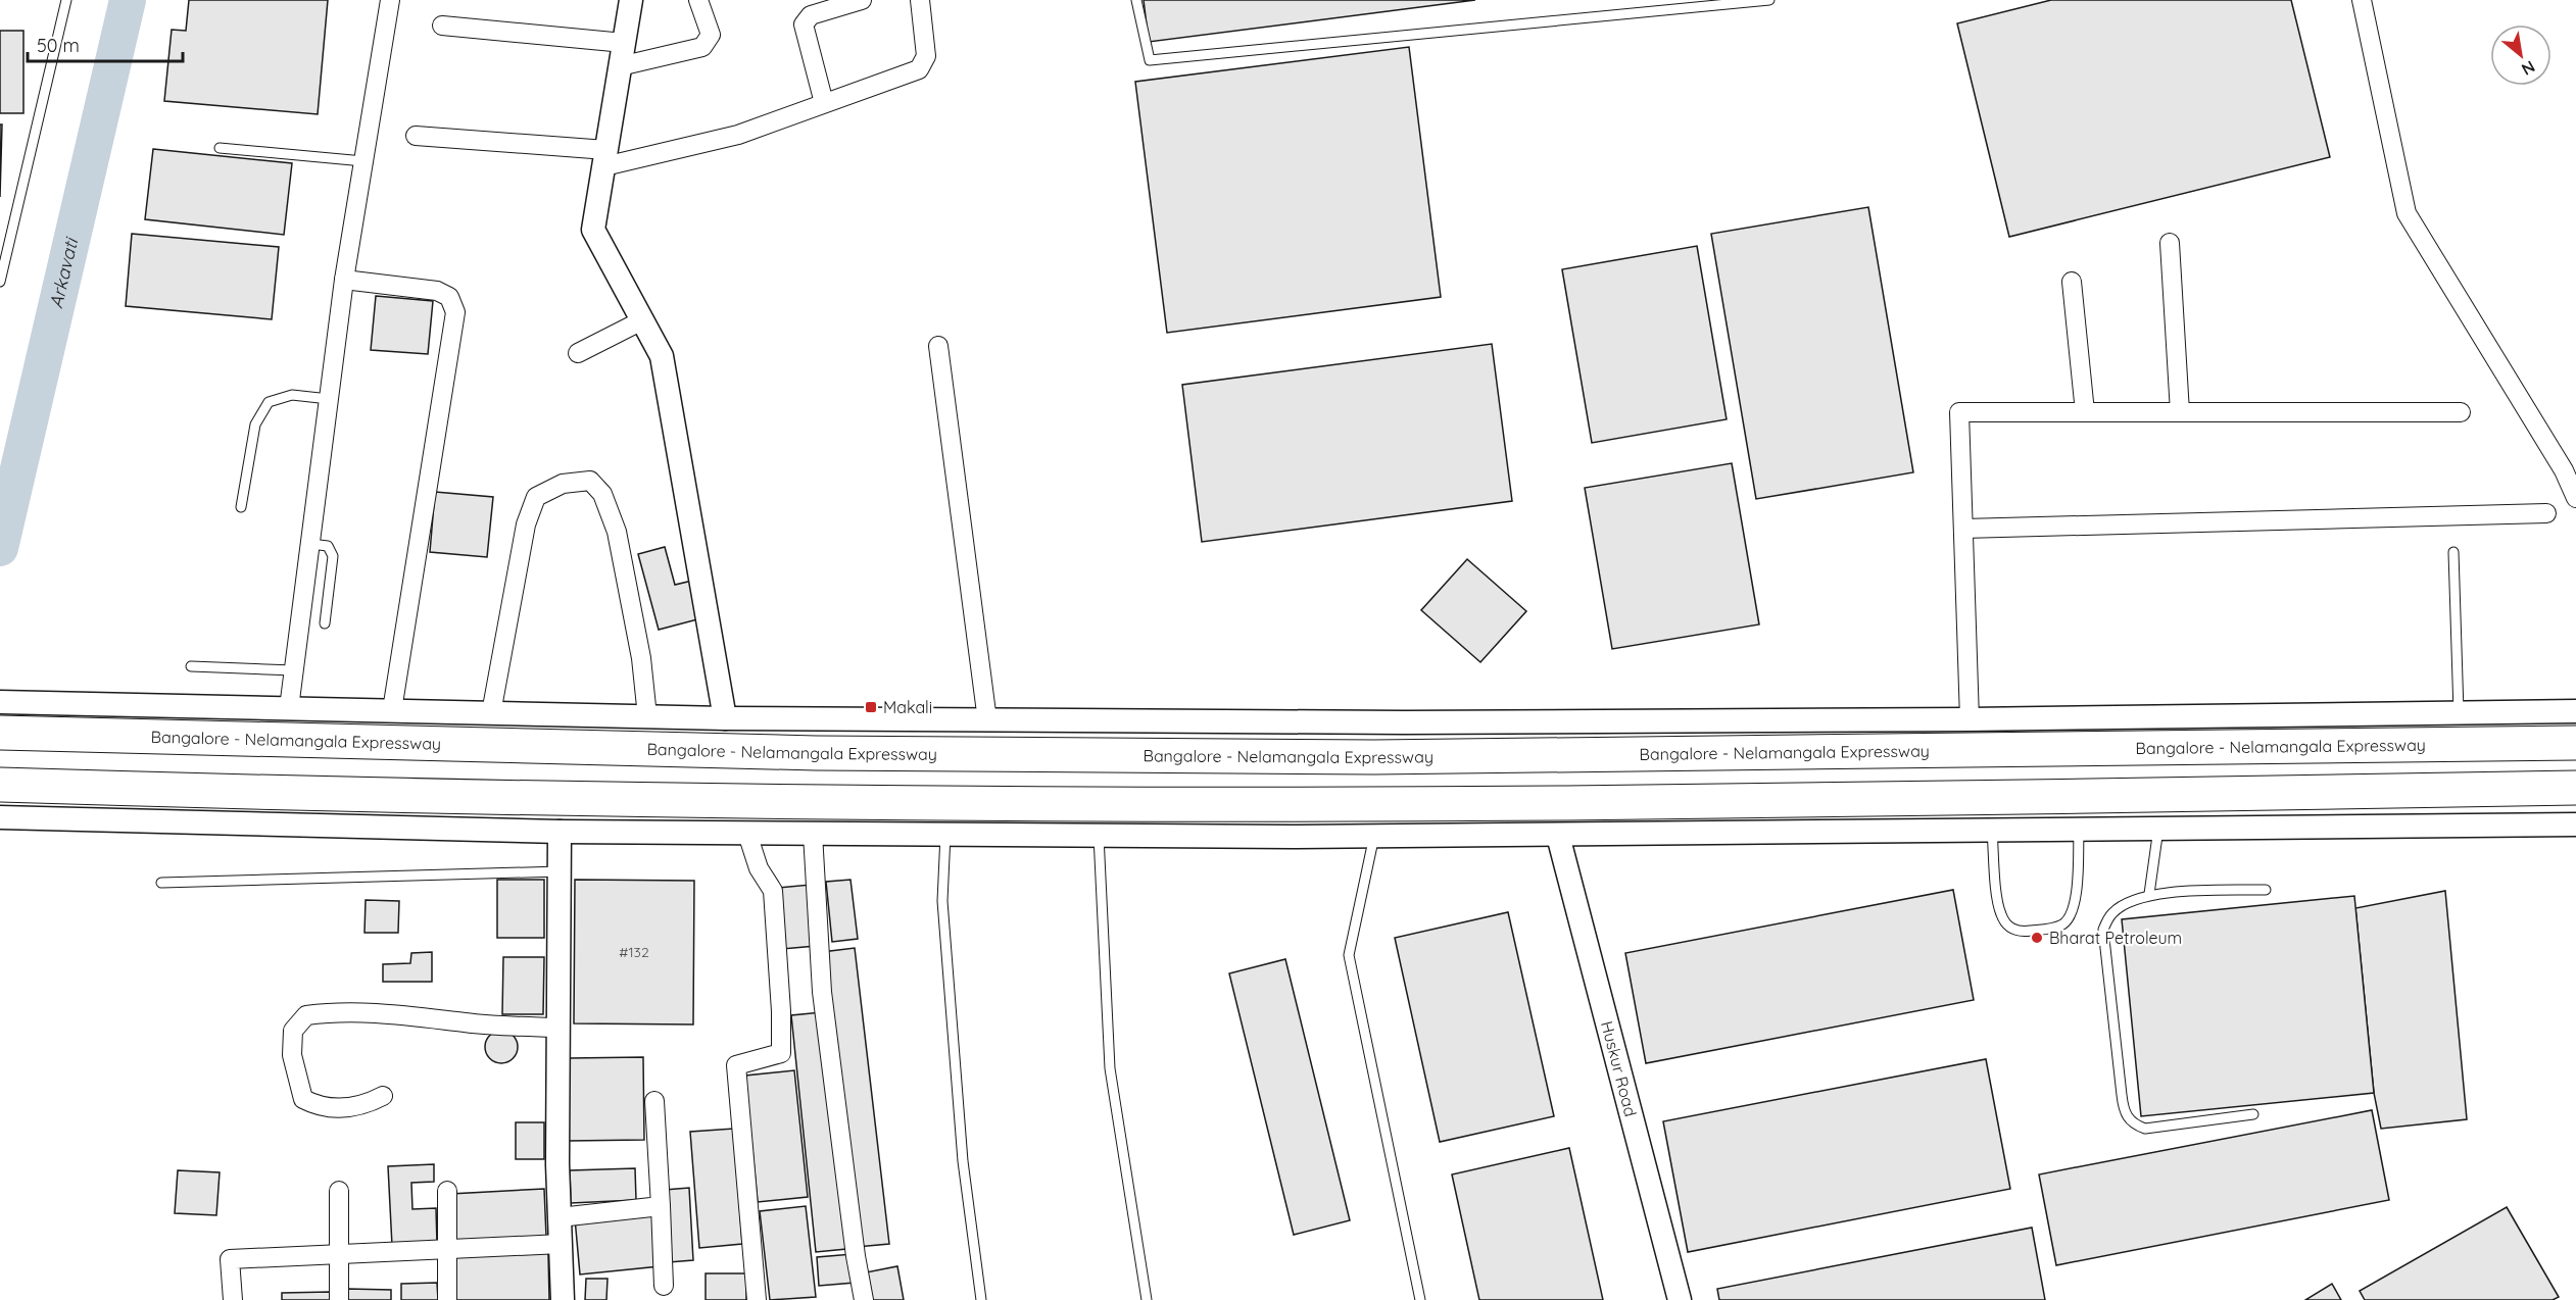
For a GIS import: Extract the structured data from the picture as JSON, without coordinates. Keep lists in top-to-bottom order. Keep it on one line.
{"streets":{"highway":["Bangalore - Nelamangala Expressway"],"street":["Huskur Road"]},"water":["Arkavati"],"places":{"transit":["Makali"],"other":["Bharat Petroleum"]},"house_numbers":["#132"],"scale_bar":"50 m","north":"bottom right"}
